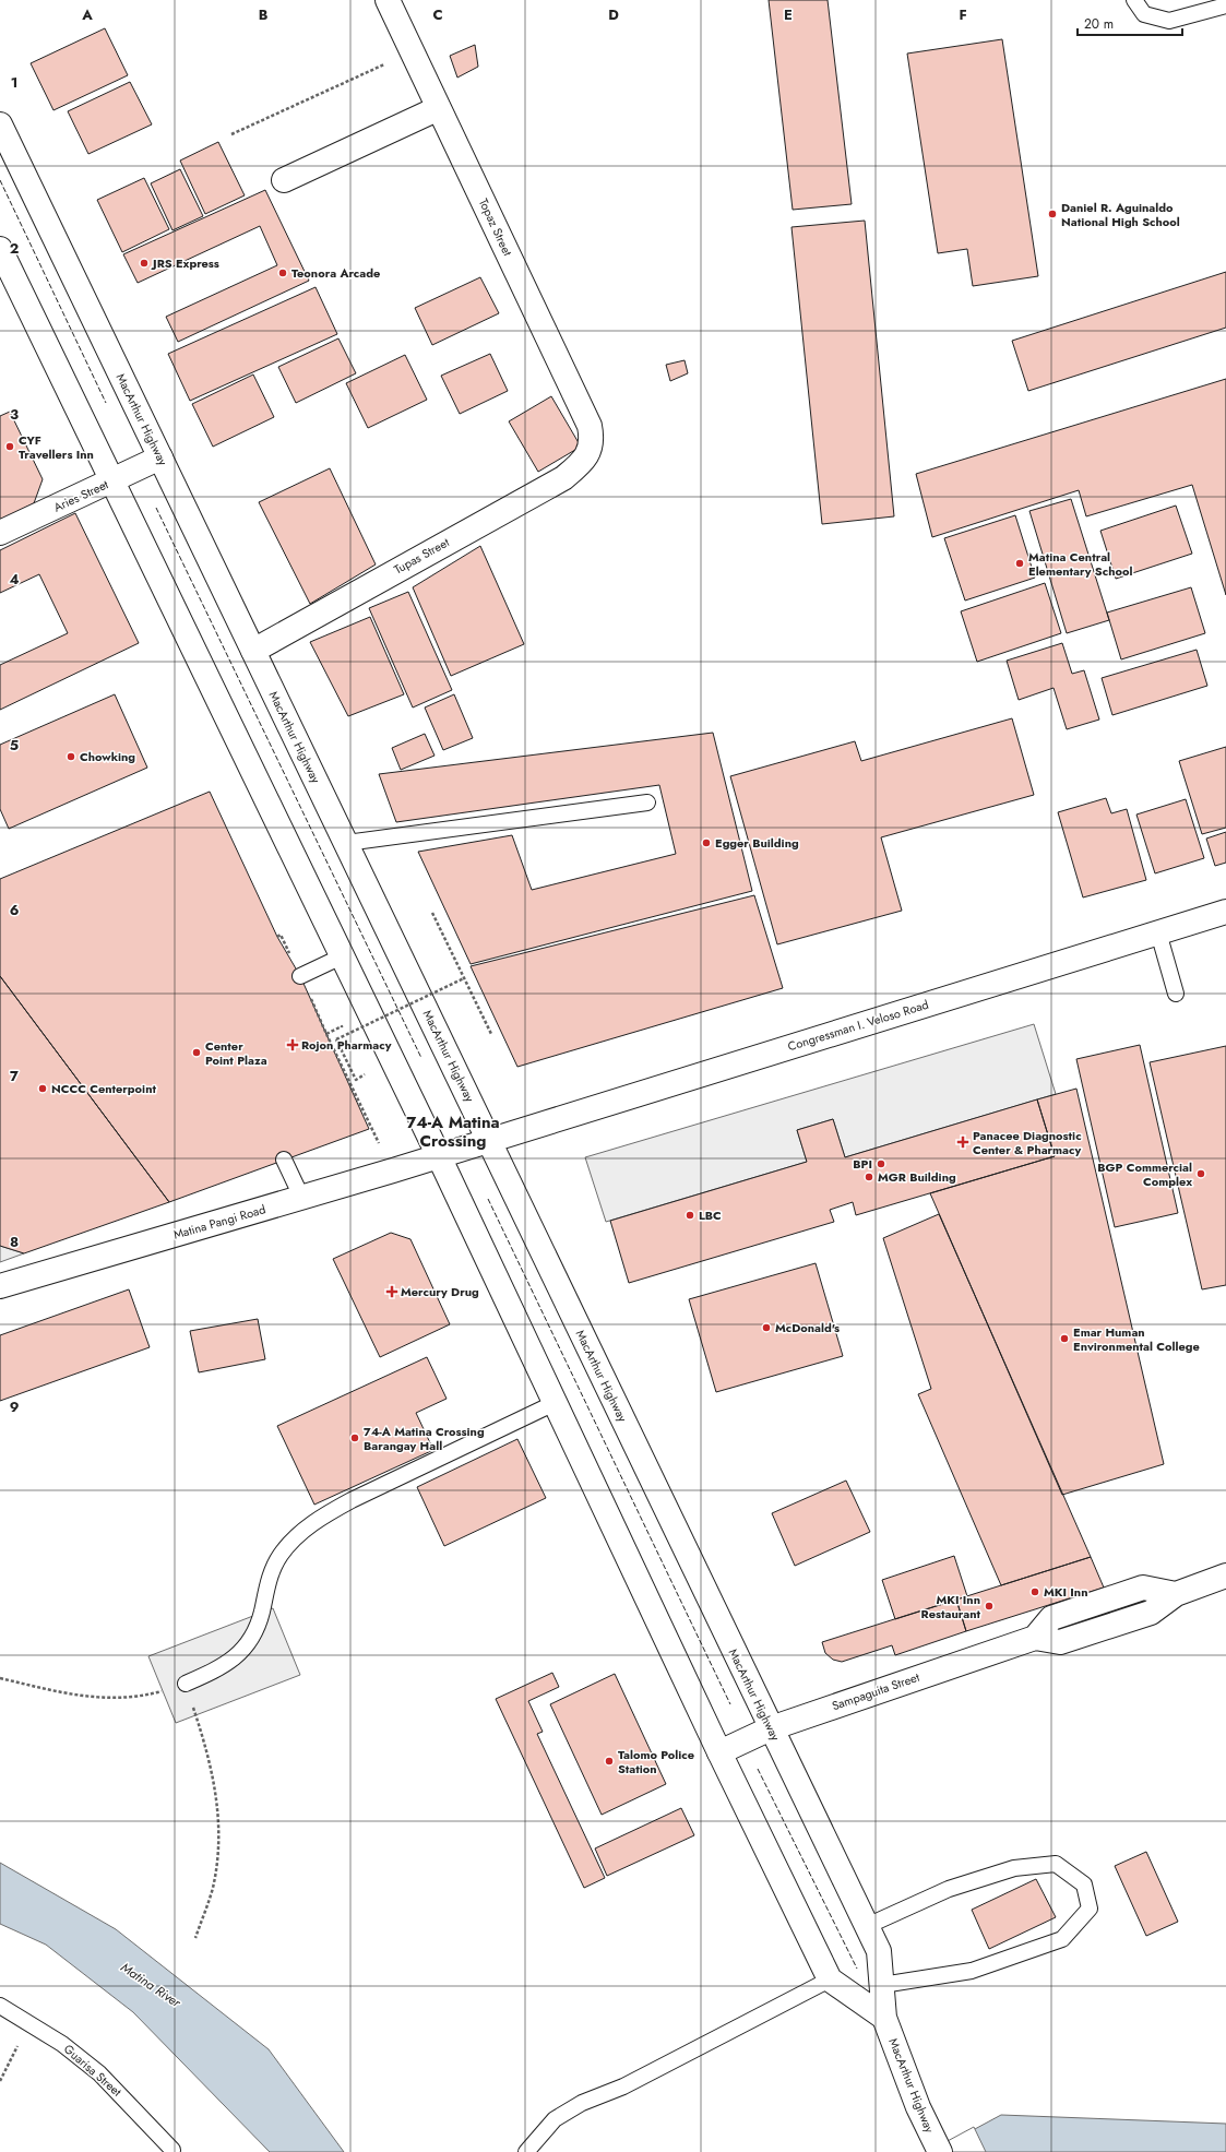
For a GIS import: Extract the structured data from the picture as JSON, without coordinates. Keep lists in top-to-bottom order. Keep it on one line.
{"streets":{"main road":["Topaz Street","MacArthur Highway","Aries Street","Tupas Street","Congressman I. Veloso Road","Matina Pangi Road","Sampaguita Street"],"lane":["Guarisa Street"]},"crossings":[["Topaz Street","Tupas Street"],["MacArthur Highway","Aries Street"],["MacArthur Highway","Tupas Street"],["MacArthur Highway","Congressman I. Veloso Road"],["MacArthur Highway","Sampaguita Street"],["Congressman I. Veloso Road","Matina Pangi Road"]],"districts":["74-A Matina Crossing"],"water":["Matina River"],"places":{"other":["Daniel R. Aguinaldo National High School","JRS Express","Teonora Arcade","CYF Travellers Inn","Matina Central Elementary School","Chowking","Egger Building","Center Point Plaza","NCCC Centerpoint","BPI","BGP Commercial Complex","MGR Building","LBC","McDonald's","Emar Human Environmental College","74-A Matina Crossing Barangay Hall","MKI Inn","MKI Inn Restaurant","Talomo Police Station"],"health":["Rojon Pharmacy","Panacee Diagnostic Center & Pharmacy","Mercury Drug"]},"scale_bar":"20 m","grid":{"columns":["A","B","C","D","E","F"],"rows":["1","2","3","4","5","6","7","8","9"]}}
